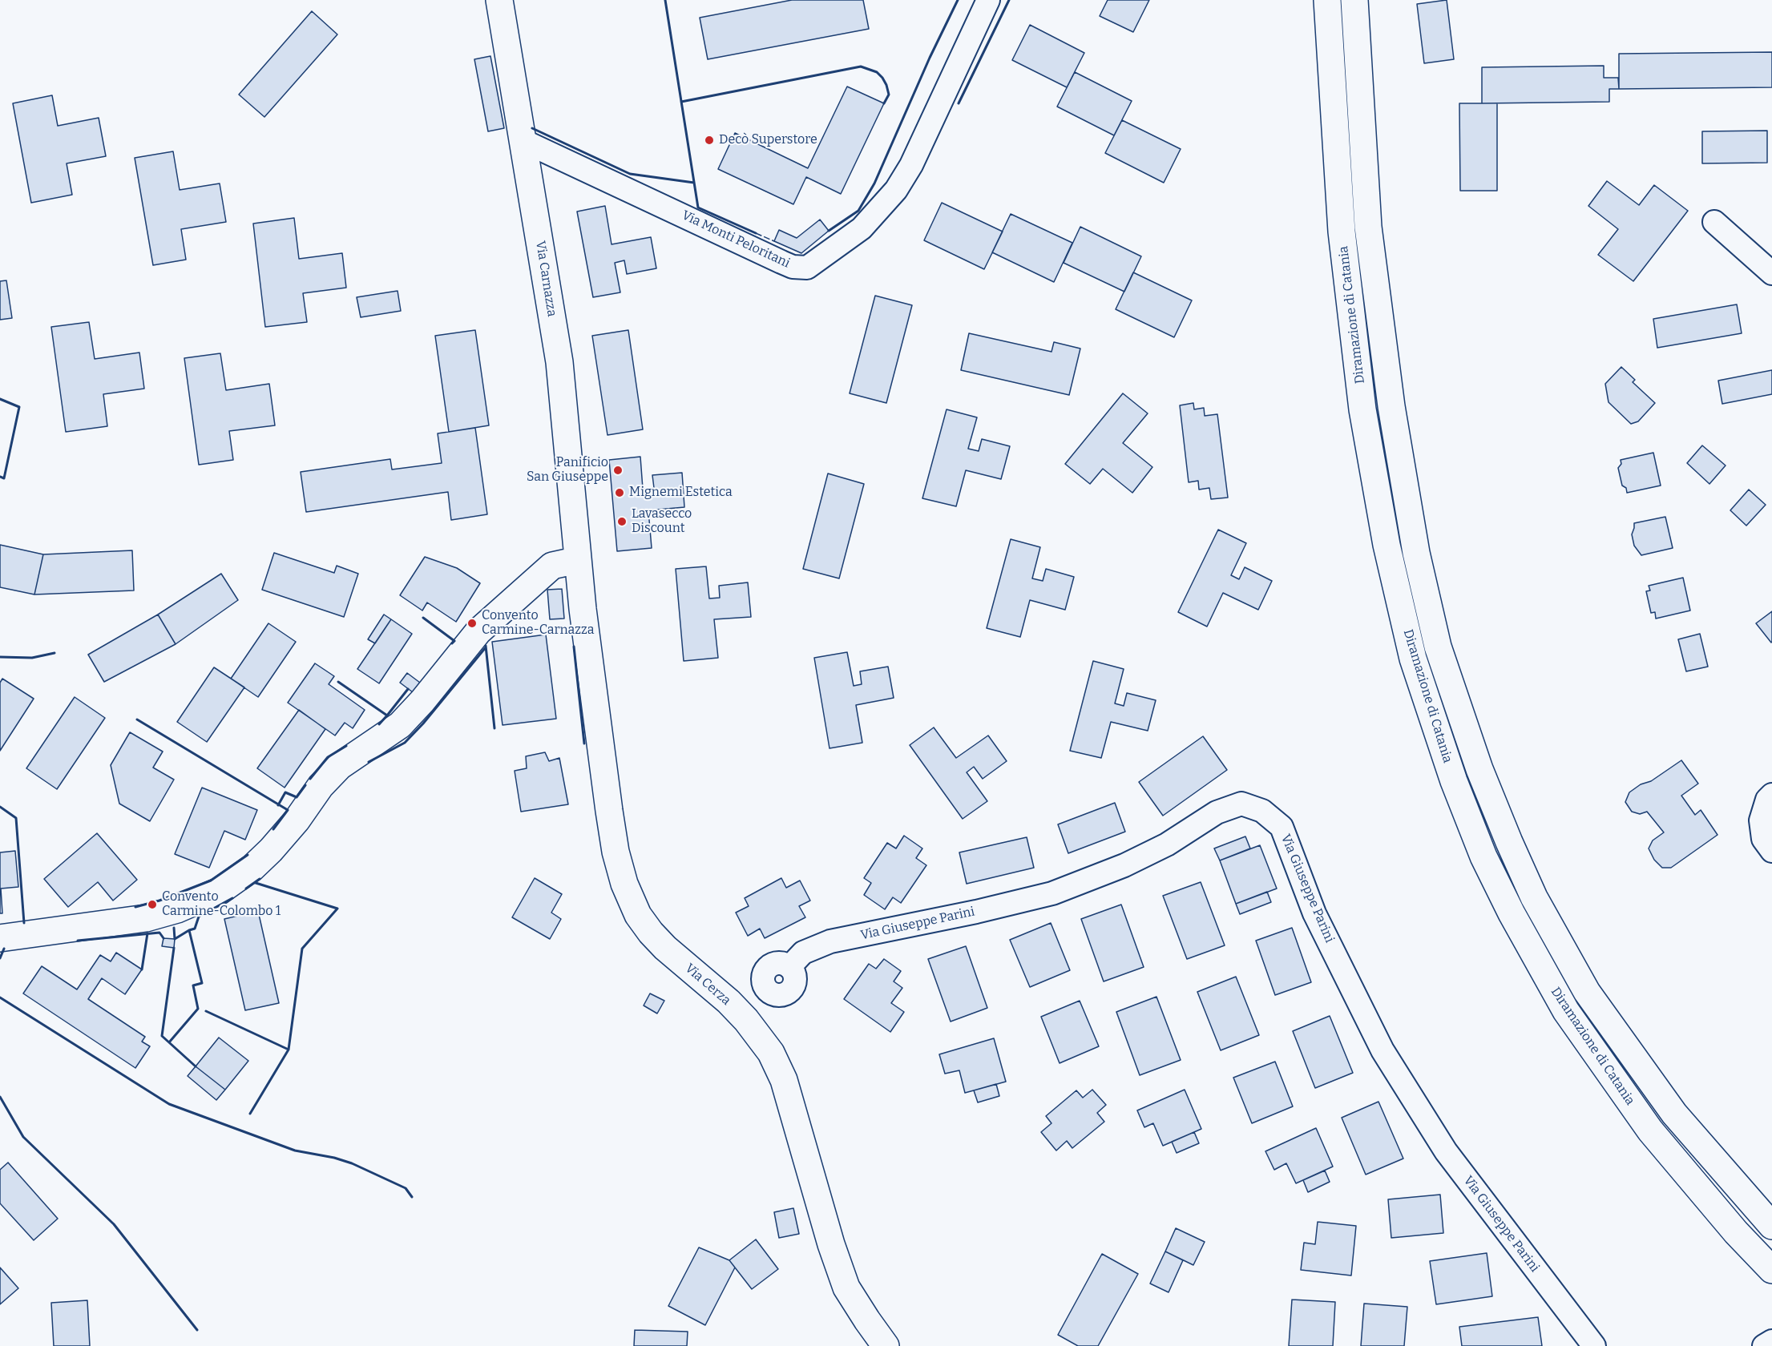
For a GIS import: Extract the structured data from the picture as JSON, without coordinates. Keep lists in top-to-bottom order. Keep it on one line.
{"streets":{"main road":["Via Carnazza","Diramazione di Catania","Via Cerza"],"street":["Via Monti Peloritani","Via Giuseppe Parini"]},"crossings":[["Via Monti Peloritani","Via Carnazza"],["Via Carnazza","Via Cerza"]],"places":["Decò Superstore","Panificio San Giuseppe","Mignemi Estetica","Lavasecco Discount","Convento Carmine-Carnazza","Convento Carmine-Colombo 1"]}
